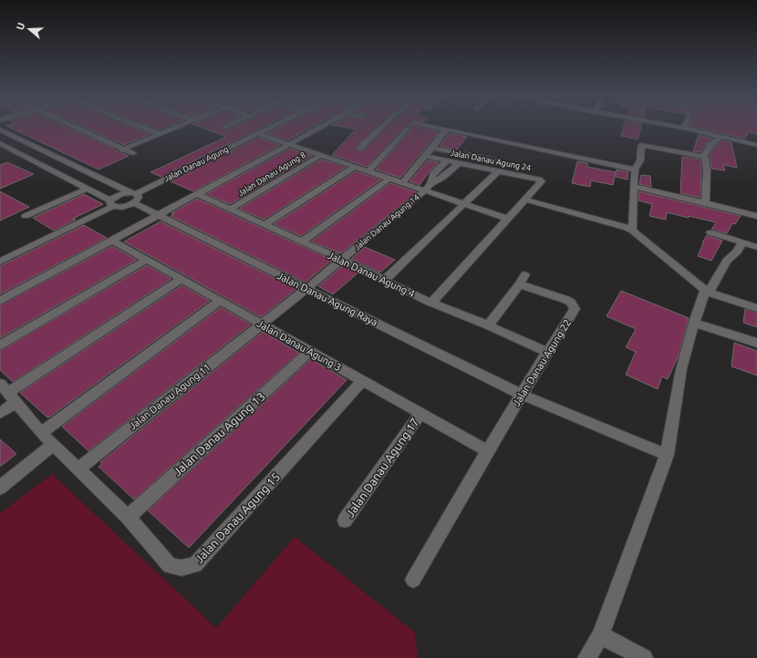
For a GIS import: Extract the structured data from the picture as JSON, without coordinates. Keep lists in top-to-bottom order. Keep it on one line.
{"streets":{"street":["Jalan Danau Agung 24","Jalan Danau Agung","Jalan Danau Agung 8","Jalan Danau Agung 14","Jalan Danau Agung 4","Jalan Danau Agung Raya","Jalan Danau Agung 3","Jalan Danau Agung 22","Jalan Danau Agung 11","Jalan Danau Agung 13","Jalan Danau Agung 17","Jalan Danau Agung 15"]},"crossings":[["Jalan Danau Agung 24","Jalan Danau Agung 14"],["Jalan Danau Agung 24","Jalan Danau Agung 4"],["Jalan Danau Agung","Jalan Danau Agung Raya"],["Jalan Danau Agung 8","Jalan Danau Agung 4"],["Jalan Danau Agung 14","Jalan Danau Agung 4"],["Jalan Danau Agung 14","Jalan Danau Agung Raya"],["Jalan Danau Agung 14","Jalan Danau Agung 11"],["Jalan Danau Agung 4","Jalan Danau Agung 22"],["Jalan Danau Agung Raya","Jalan Danau Agung 22"],["Jalan Danau Agung Raya","Jalan Danau Agung 11"],["Jalan Danau Agung 3","Jalan Danau Agung 22"],["Jalan Danau Agung 3","Jalan Danau Agung 11"],["Jalan Danau Agung 3","Jalan Danau Agung 13"],["Jalan Danau Agung 3","Jalan Danau Agung 17"],["Jalan Danau Agung 3","Jalan Danau Agung 15"],["Jalan Danau Agung 11","Jalan Danau Agung 15"],["Jalan Danau Agung 13","Jalan Danau Agung 15"]],"north":"left"}
